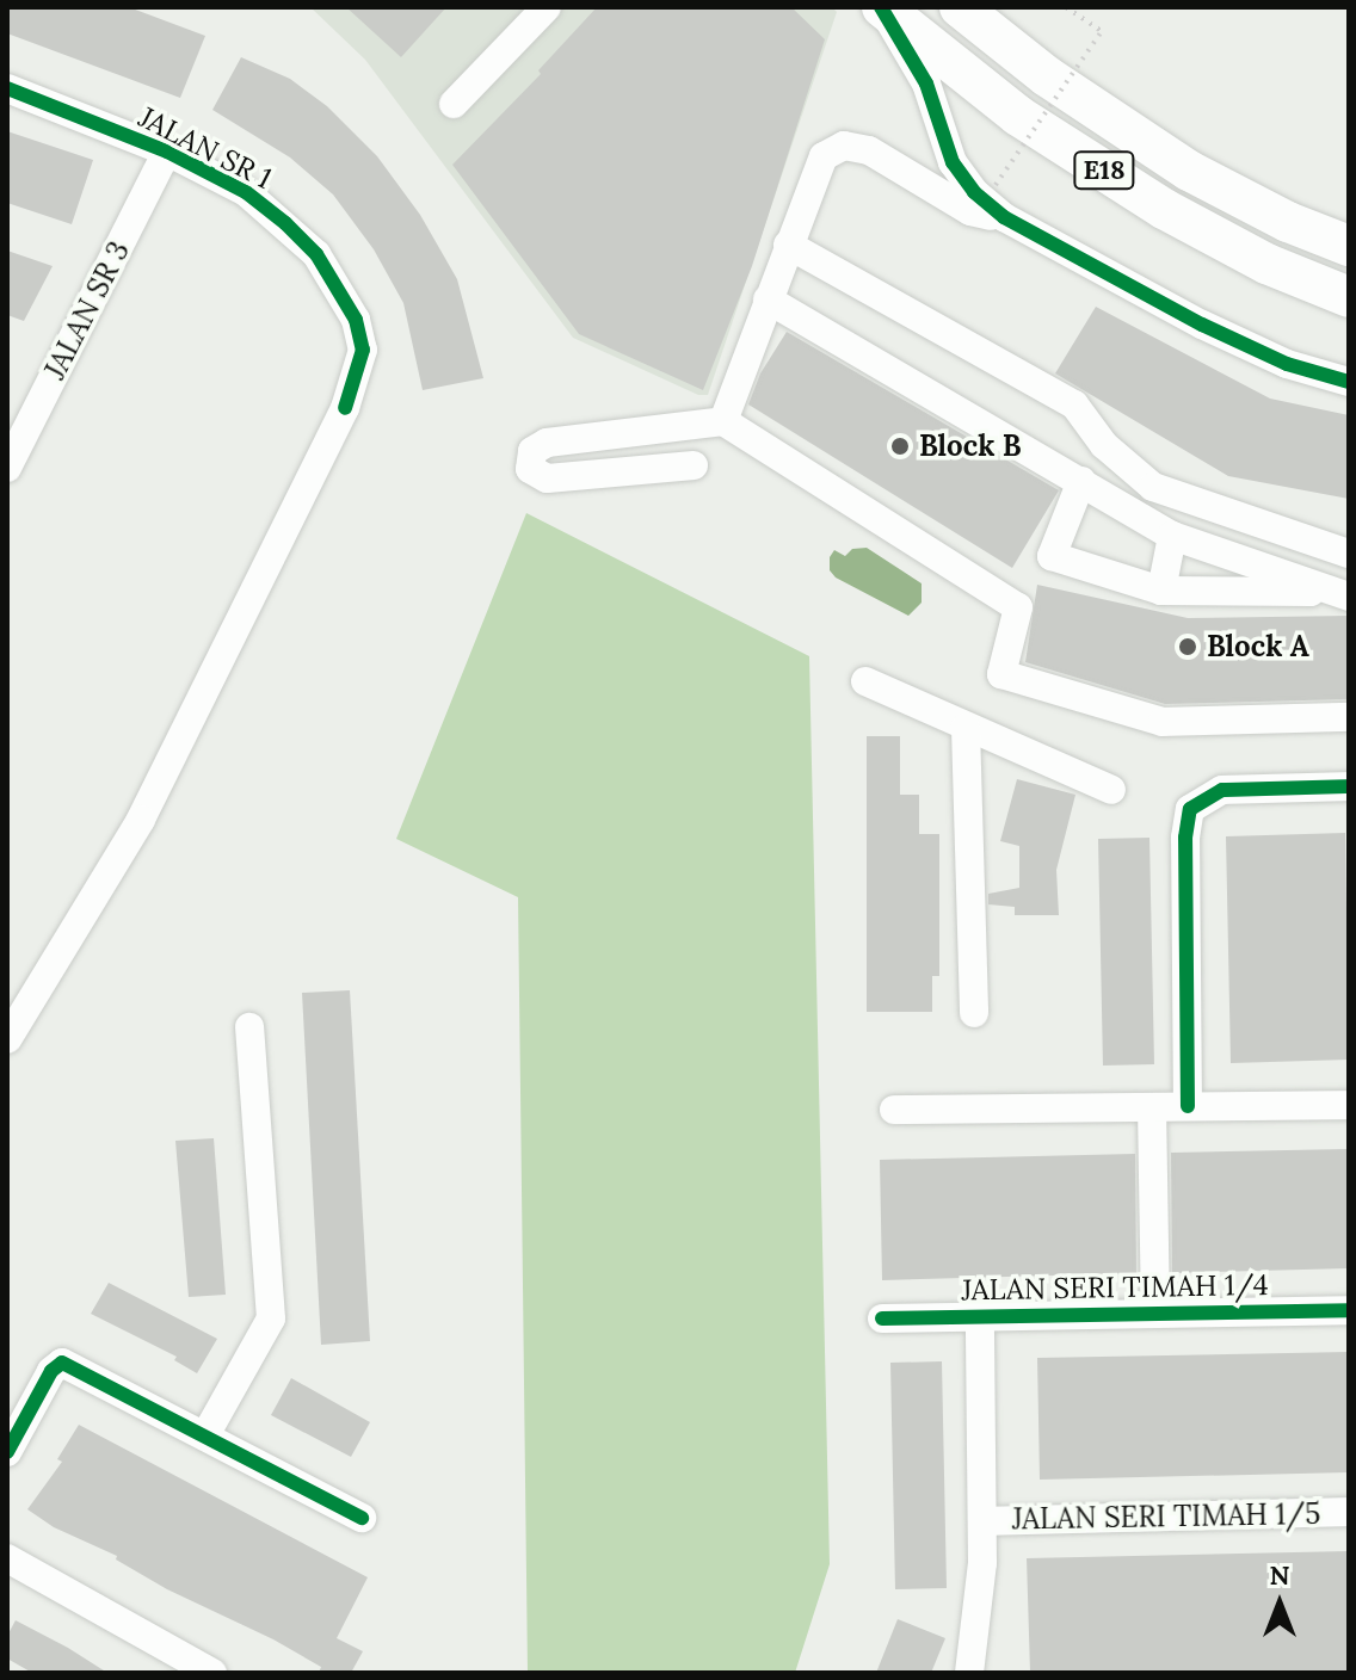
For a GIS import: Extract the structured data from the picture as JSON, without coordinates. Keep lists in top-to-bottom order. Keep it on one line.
{"streets":{"highway":["E18"],"street":["JALAN SR 1","JALAN SR 3","JALAN SERI TIMAH 1/4","JALAN SERI TIMAH 1/5"]},"crossings":[["JALAN SR 1","JALAN SR 3"]],"places":["Block B","Block A"],"north":"top"}
